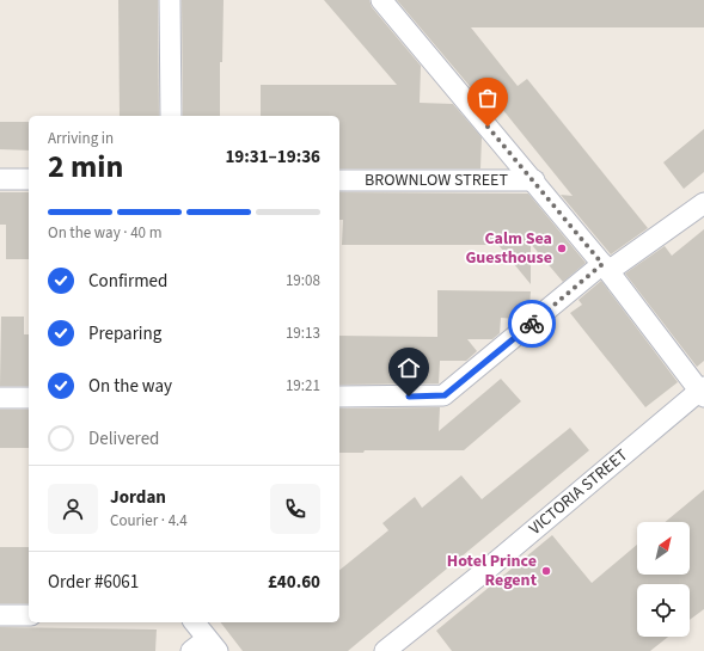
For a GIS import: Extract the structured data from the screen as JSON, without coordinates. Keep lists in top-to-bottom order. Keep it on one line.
{"streets":{"street":["BROWNLOW STREET","VICTORIA STREET"]},"places":["Calm Sea Guesthouse","Hotel Prince Regent"],"north":"top right","page":{"heading":["2 min","Arriving in","19:31–19:36"],"panel":["Jordan","Courier · 4.4","Order #6061","£40.60"],"bar":"On the way · 40 m","list":[["Confirmed","19:08"],["Preparing","19:13"],["On the way","19:21"],"Delivered"]}}
